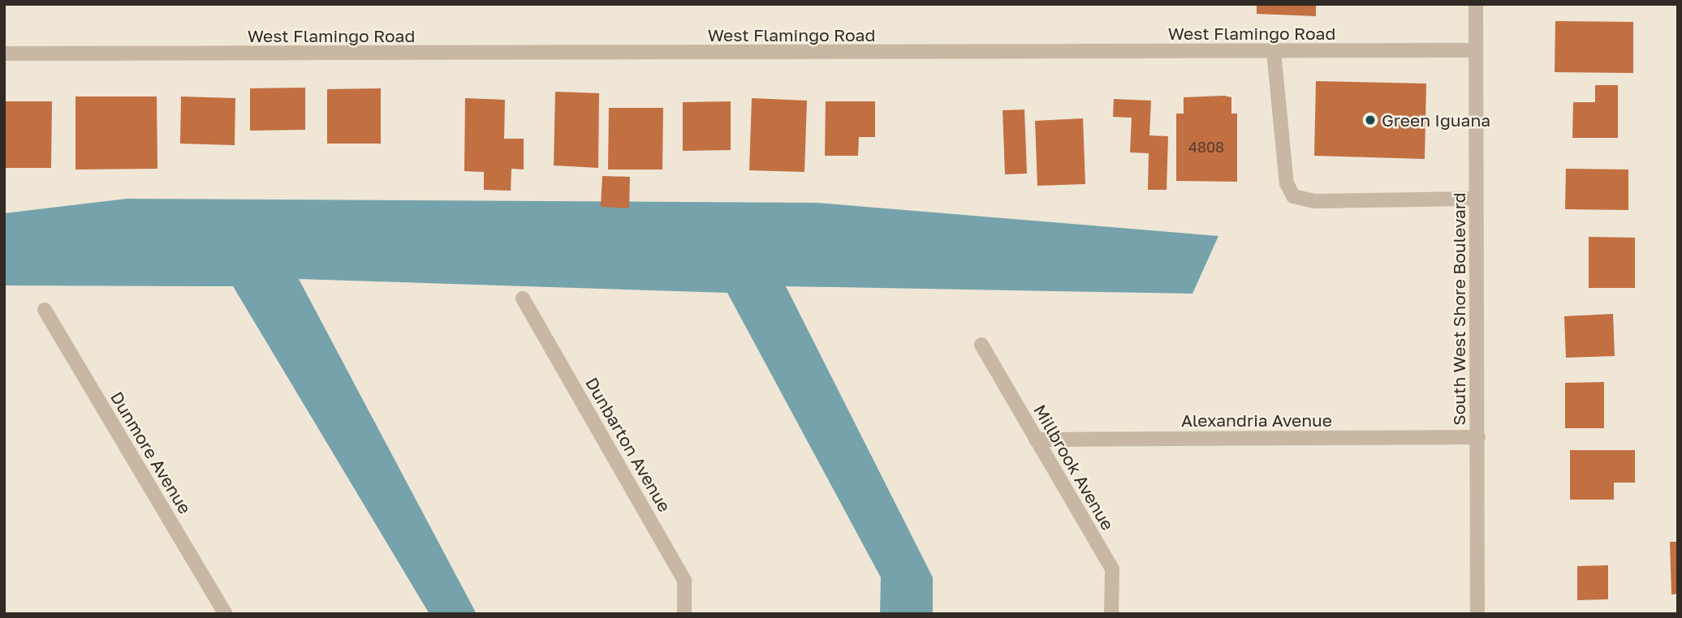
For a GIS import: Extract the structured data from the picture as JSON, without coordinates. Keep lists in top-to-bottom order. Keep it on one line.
{"streets":{"street":["West Flamingo Road","South West Shore Boulevard","Alexandria Avenue","Dunbarton Avenue","Dunmore Avenue","Millbrook Avenue"]},"crossings":[["West Flamingo Road","South West Shore Boulevard"],["South West Shore Boulevard","Alexandria Avenue"],["Alexandria Avenue","Millbrook Avenue"]],"places":["Green Iguana"],"house_numbers":["4808"]}
